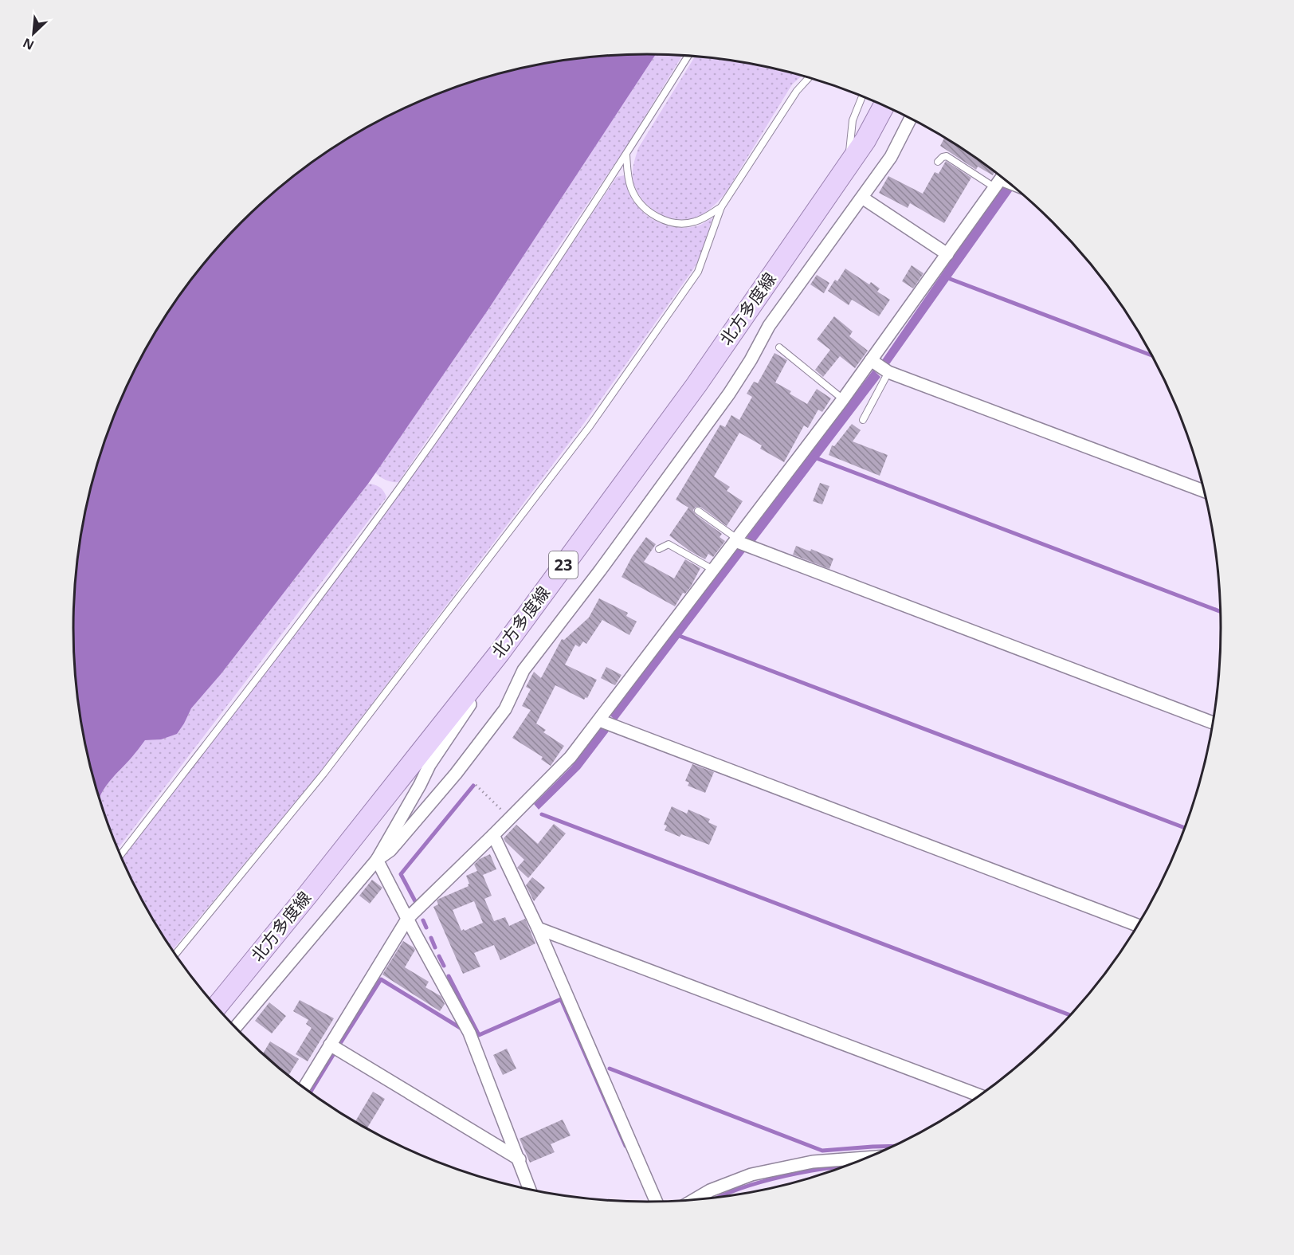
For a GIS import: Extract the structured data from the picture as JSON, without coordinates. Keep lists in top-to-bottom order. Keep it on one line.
{"streets":{"main road":["北方多度線","23"]},"north":"bottom left"}
